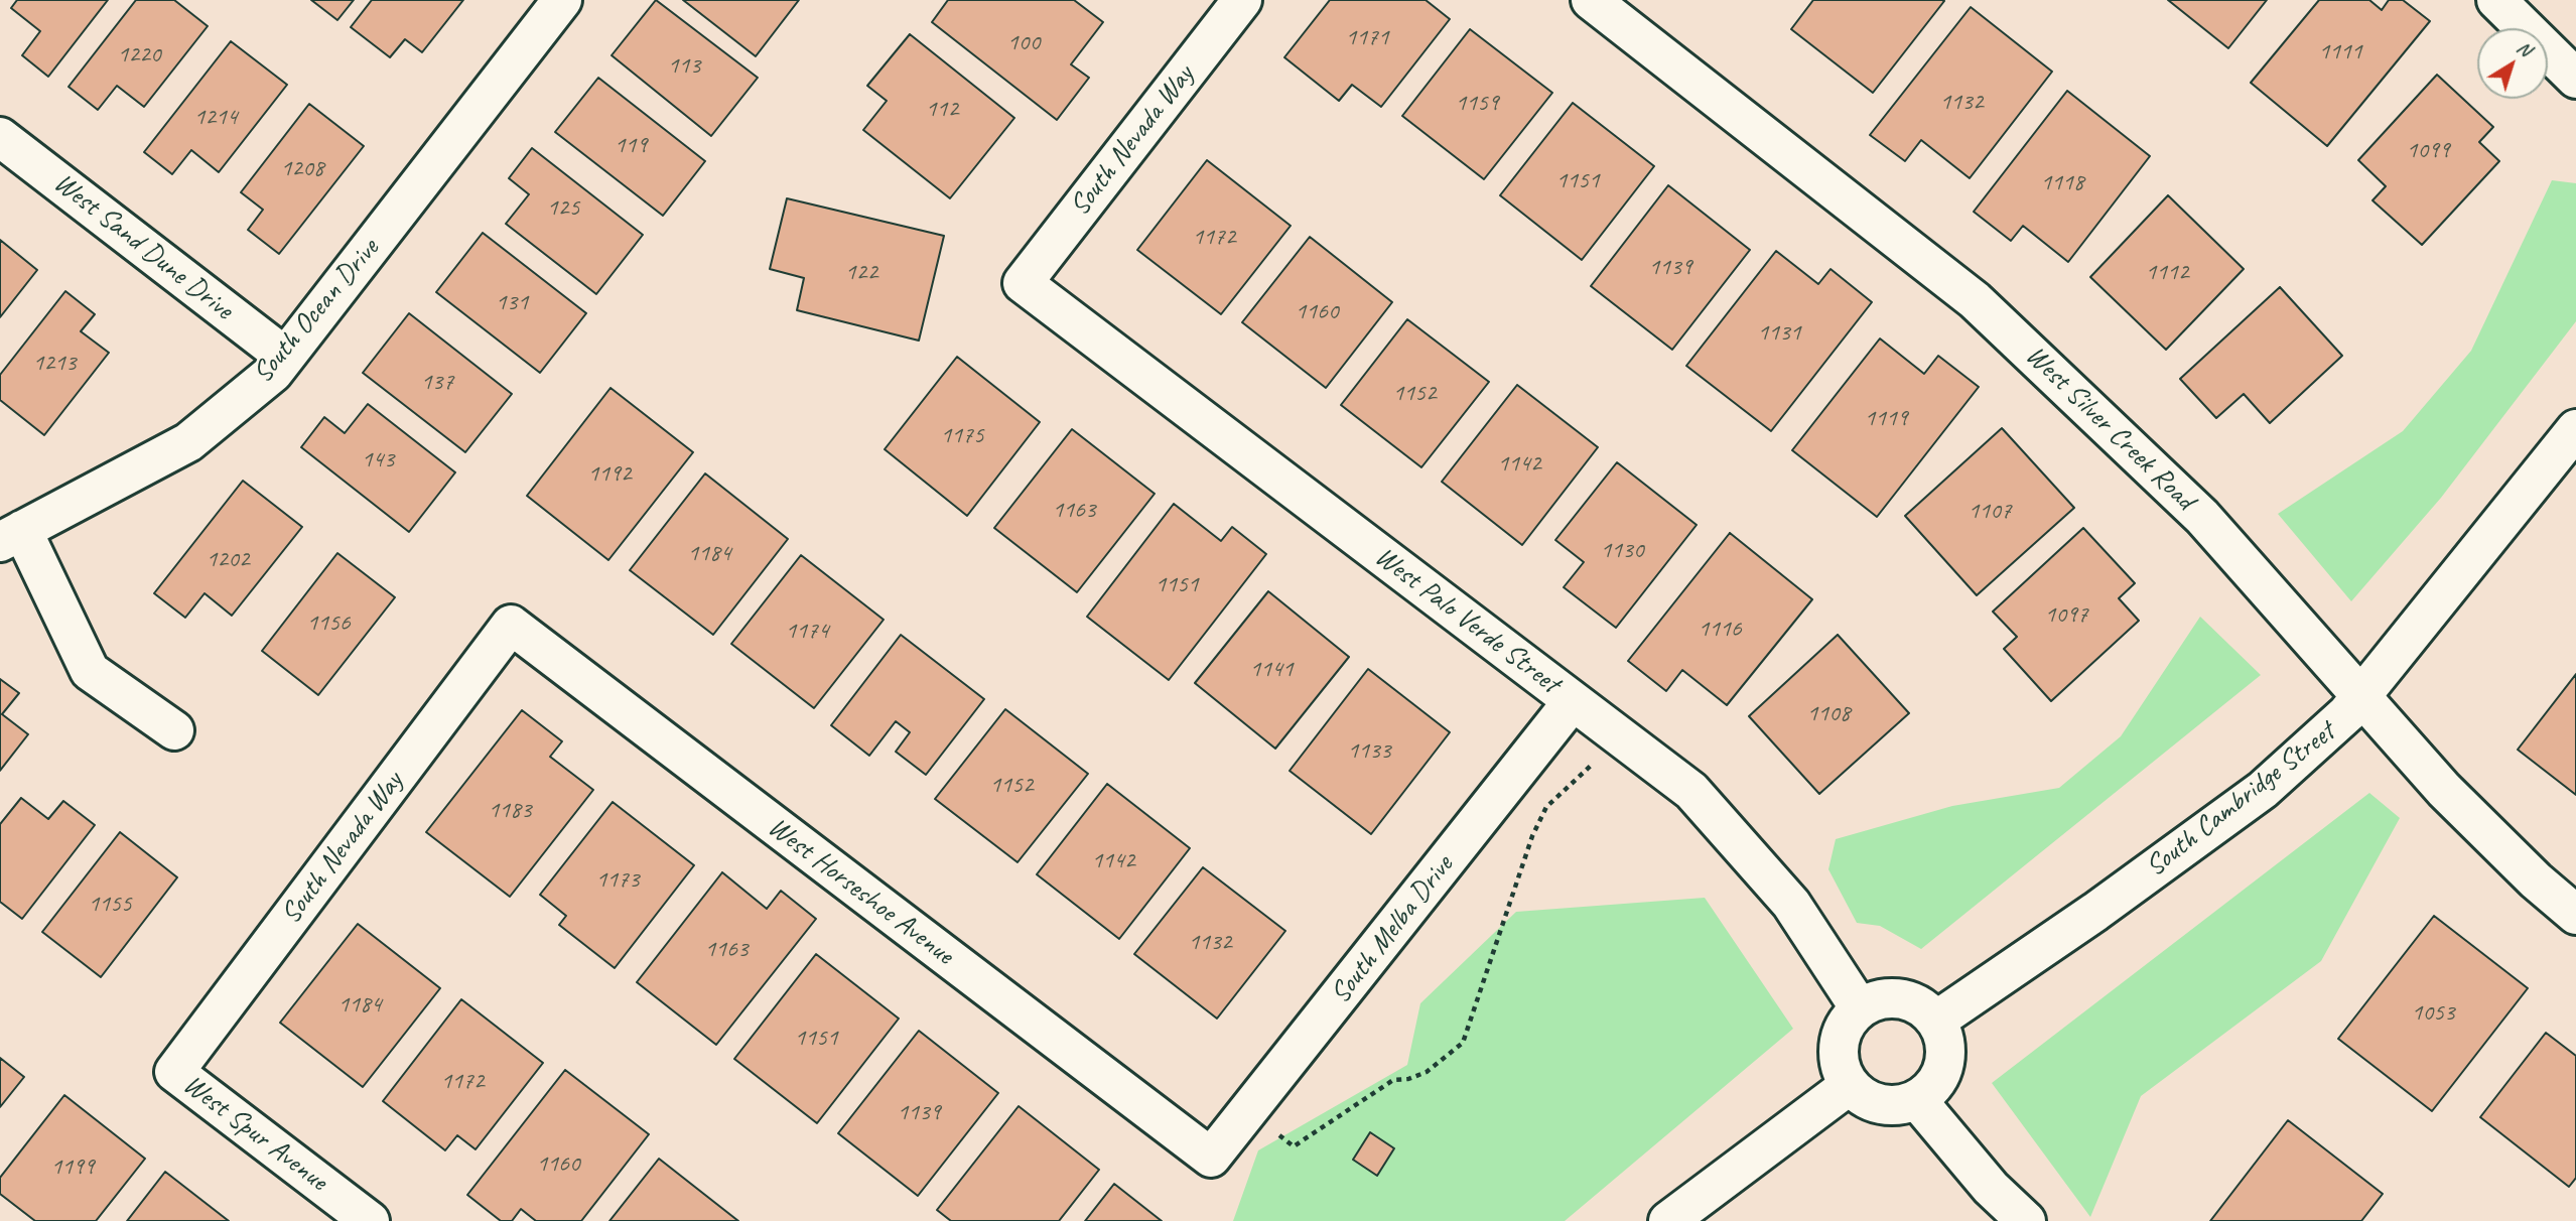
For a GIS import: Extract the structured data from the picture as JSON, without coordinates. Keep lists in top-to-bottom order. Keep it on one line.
{"streets":{"street":["South Nevada Way","West Sand Dune Drive","South Ocean Drive","West Silver Creek Road","West Palo Verde Street","South Cambridge Street","West Horseshoe Avenue","South Melba Drive","West Spur Avenue"]},"crossings":[["South Nevada Way","West Palo Verde Street"],["South Nevada Way","West Horseshoe Avenue"],["South Nevada Way","West Spur Avenue"],["West Sand Dune Drive","South Ocean Drive"],["West Silver Creek Road","South Cambridge Street"],["West Palo Verde Street","South Cambridge Street"],["West Palo Verde Street","South Melba Drive"],["West Horseshoe Avenue","South Melba Drive"]],"house_numbers":["1171","100","1111","1220","113","1132","1159","112","1214","119","1099","1208","1151","1118","125","1172","1139","122","1112","131","1160","1131","1213","137","1152","1119","1175","143","1142","1192","1163","1107","1130","1184","1202","1151","1097","1156","1116","1174","1141","1108","1133","1152","1183","1142","1173","1155","1132","1163","1184","1053","1151","1172","1139","1160","1199"],"north":"top right"}
